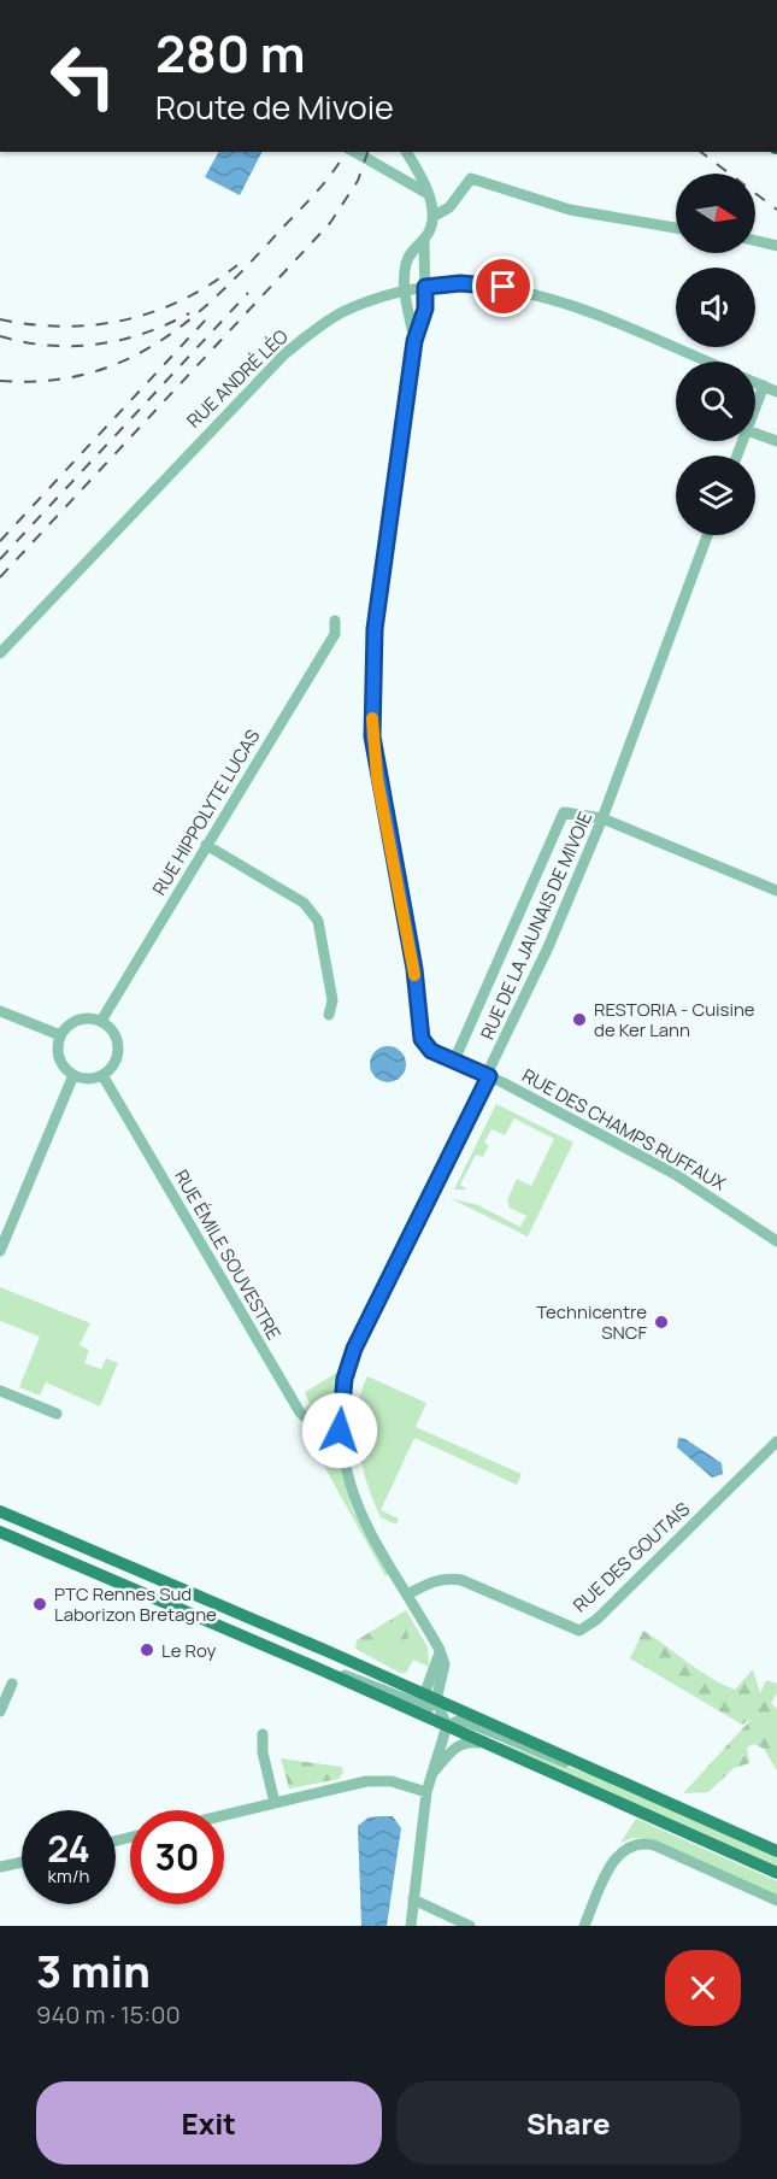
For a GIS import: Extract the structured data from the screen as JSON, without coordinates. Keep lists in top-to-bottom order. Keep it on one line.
{"streets":{"street":["RUE ANDRÉ LÉO","RUE HIPPOLYTE LUCAS","RUE DE LA JAUNAIS DE MIVOIE","RUE DES CHAMPS RUFFAUX","RUE ÉMILE SOUVESTRE","RUE DES GOUTAIS"]},"crossings":[["RUE HIPPOLYTE LUCAS","RUE ÉMILE SOUVESTRE"],["RUE DE LA JAUNAIS DE MIVOIE","RUE DES CHAMPS RUFFAUX"],["RUE DE LA JAUNAIS DE MIVOIE","RUE ÉMILE SOUVESTRE"],["RUE DE LA JAUNAIS DE MIVOIE","RUE DES GOUTAIS"]],"places":["RESTORIA - Cuisine de Ker Lann","Technicentre SNCF","PTC Rennes Sud Laborizon Bretagne","Le Roy"],"north":"right","page":{"turn":["280 m","Route de Mivoie"],"speed":"24 km/h","limit":"30","heading":["3 min","940 m · 15:00"],"buttons":["Exit","Share"]}}
